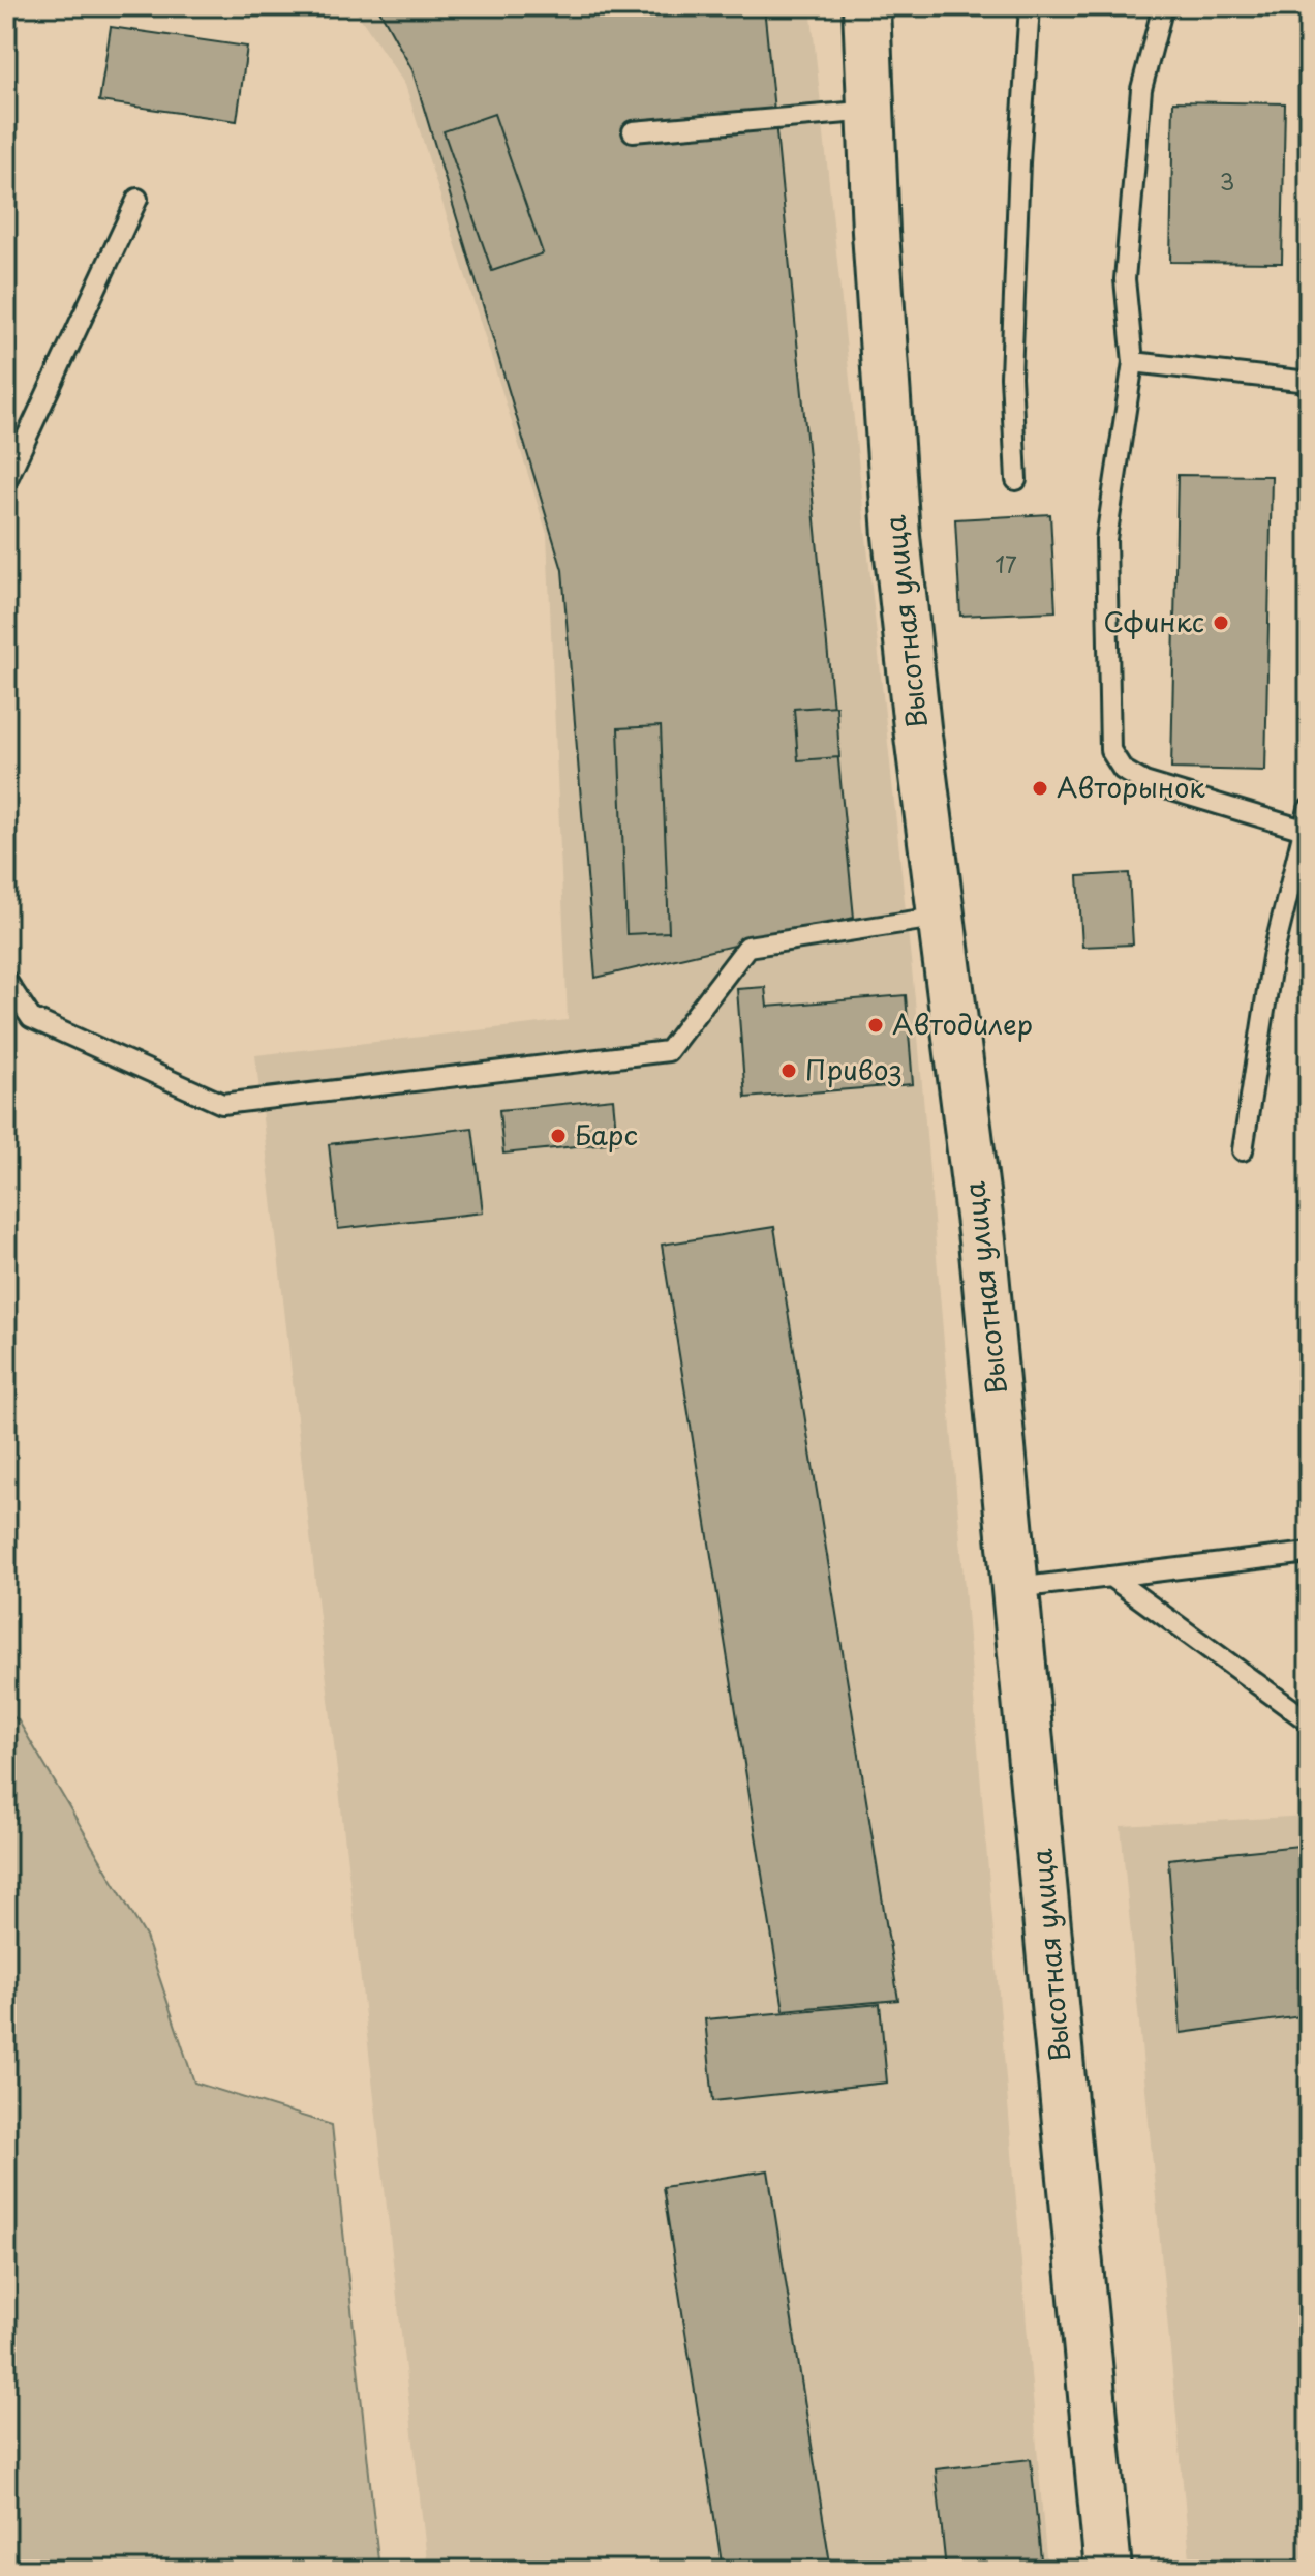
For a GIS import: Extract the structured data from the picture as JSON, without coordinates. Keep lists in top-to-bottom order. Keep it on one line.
{"streets":{"street":["Высотная улица"]},"places":["Сфинкс","Авторынок","Автодилер","Привоз","Барс"],"house_numbers":["3","17"]}
